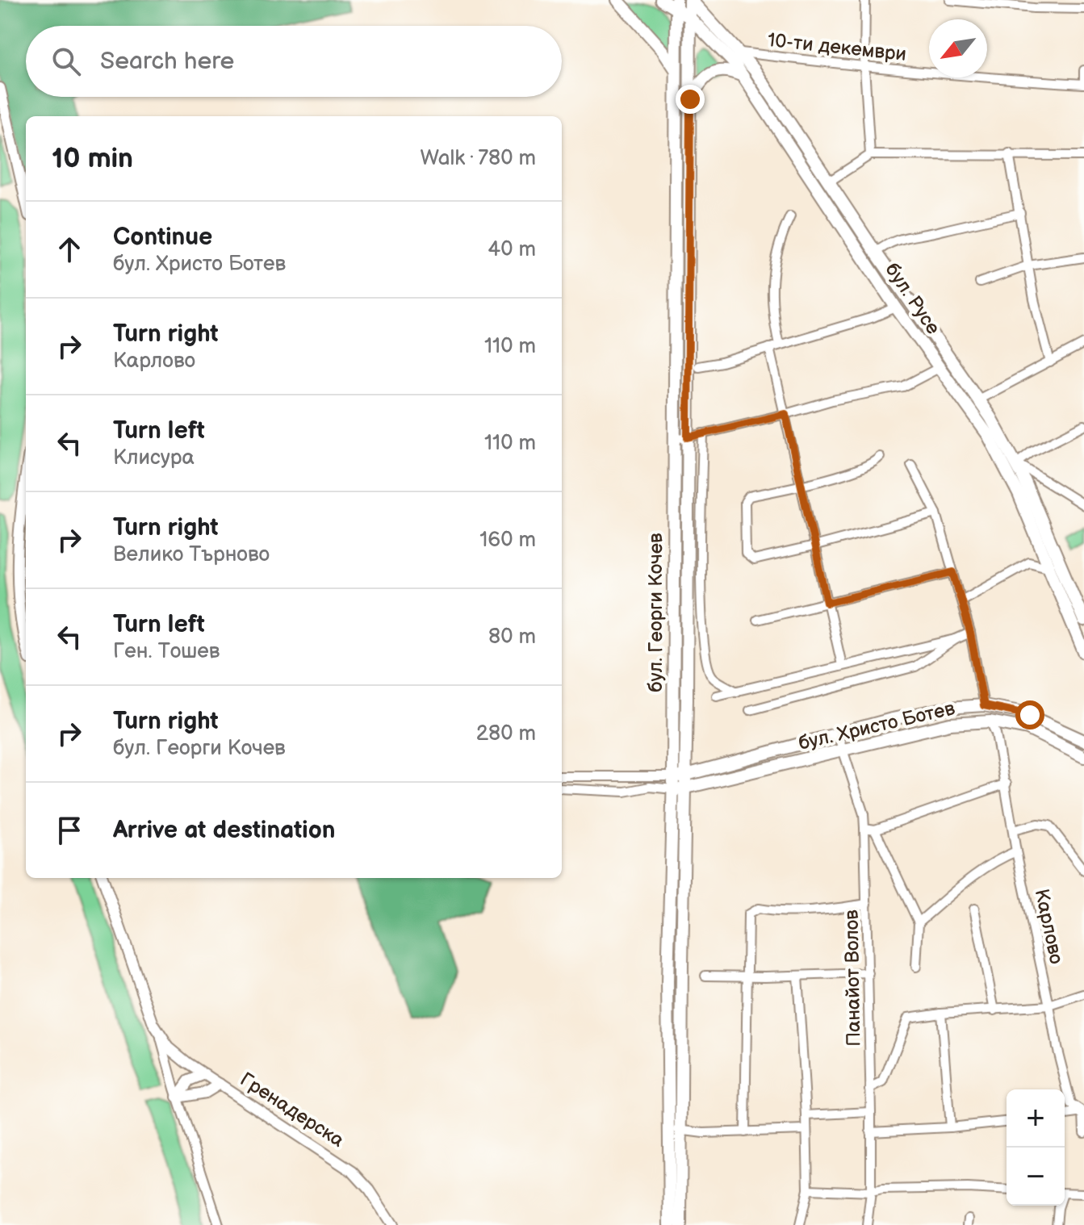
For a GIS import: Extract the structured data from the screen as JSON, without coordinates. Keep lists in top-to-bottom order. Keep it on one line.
{"streets":{"main road":["бул. Русе","бул. Георги Кочев","бул. Христо Ботев"],"street":["10-ти декември","Карлово","Панайот Волов","Гренадерска"]},"crossings":[["10-ти декември","бул. Русе"],["бул. Русе","бул. Георги Кочев"],["бул. Георги Кочев","бул. Христо Ботев"],["бул. Христо Ботев","Карлово"],["бул. Христо Ботев","Панайот Волов"]],"north":"bottom left","page":{"search":"Search here","heading":["10 min","Walk · 780 m"],"list":[["Continue","бул. Христо Ботев","40 m"],["Turn right","Карлово","110 m"],["Turn left","Клисура","110 m"],["Turn right","Велико Търново","160 m"],["Turn left","Ген. Тошев","80 m"],["Turn right","бул. Георги Кочев","280 m"],"Arrive at destination"],"map_buttons":["+","−"]}}
